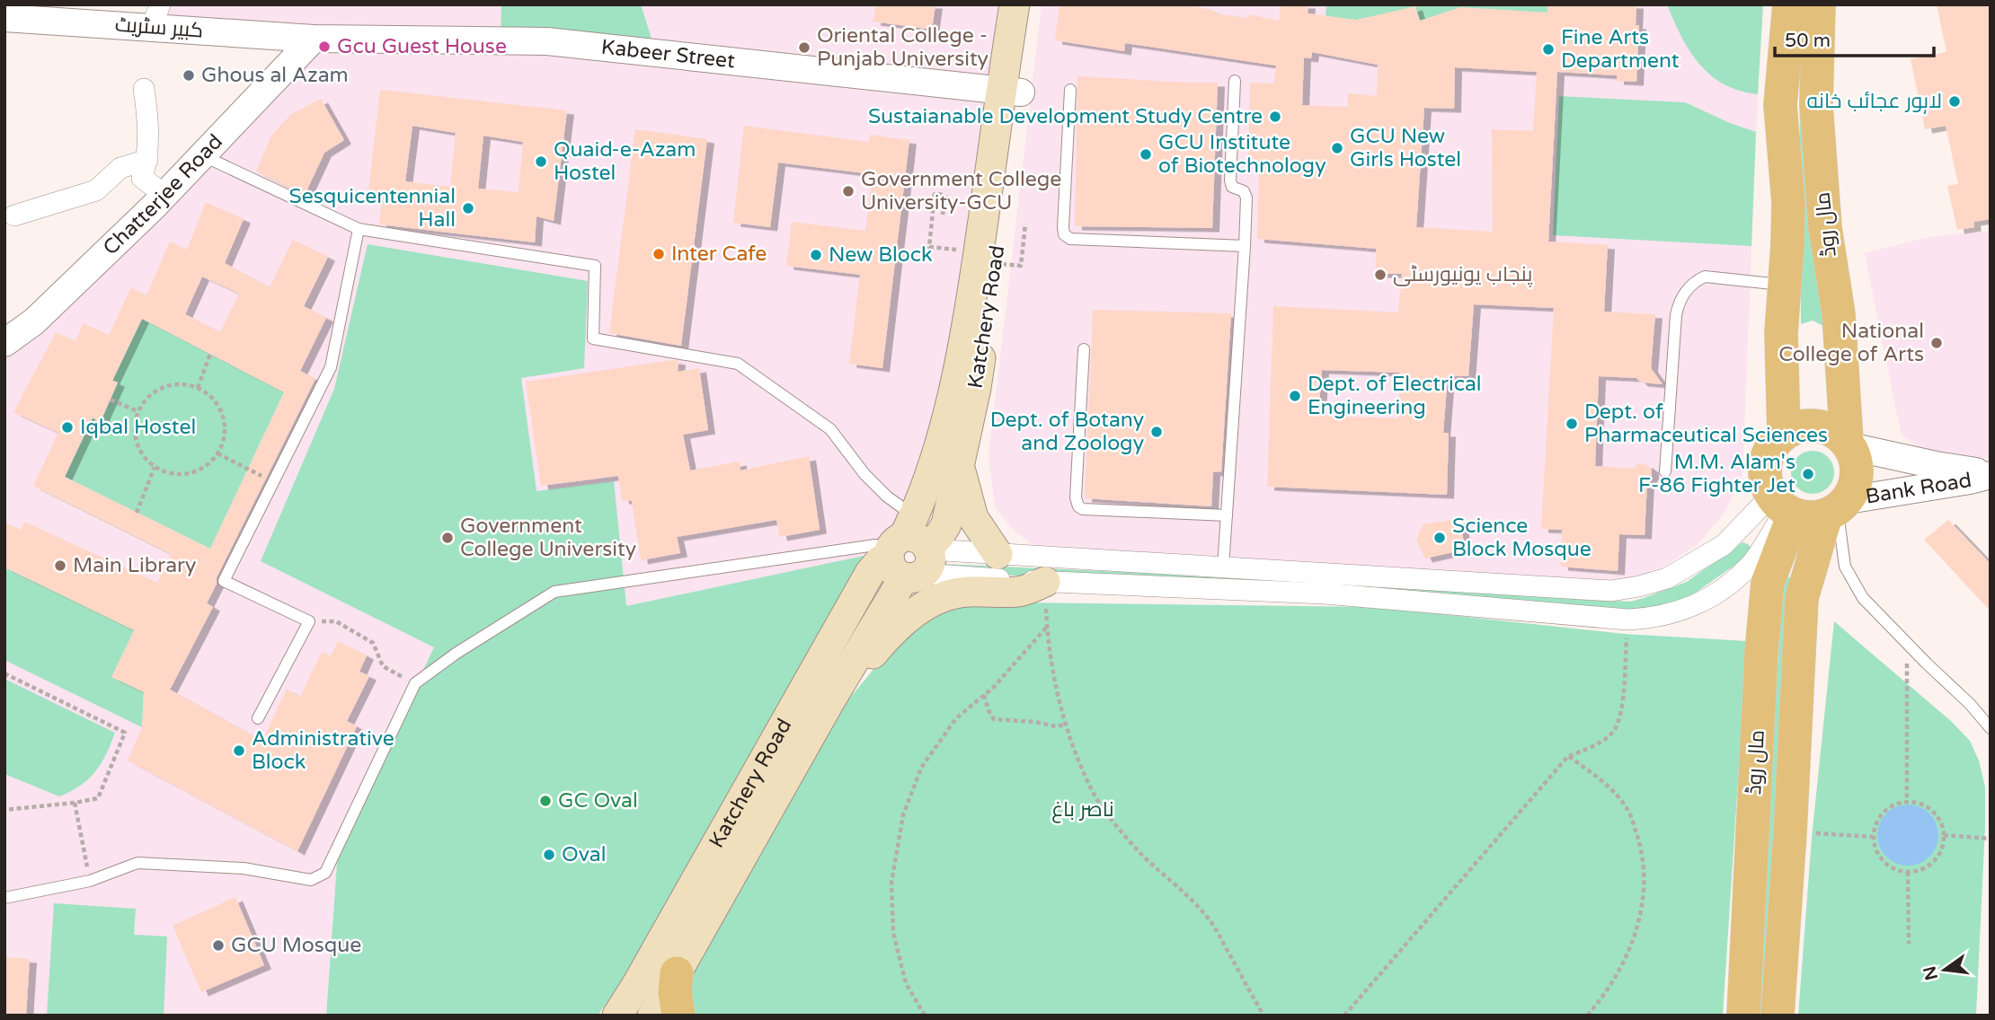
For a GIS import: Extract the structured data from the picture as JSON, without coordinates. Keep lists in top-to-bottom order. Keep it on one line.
{"streets":{"main road":["مال روڈ","Katchery Road"],"street":["کبیر سٹریٹ","Kabeer Street","Chatterjee Road","Bank Road"]},"crossings":[["کبیر سٹریٹ","Kabeer Street"],["کبیر سٹریٹ","Chatterjee Road"],["Kabeer Street","Chatterjee Road"],["Kabeer Street","Katchery Road"],["مال روڈ","Bank Road"]],"parks":["ناصر باغ"],"places":["Gcu Guest House","Oriental College - Punjab University","Fine Arts Department","Ghous al Azam","لاہور عجائب خانه","Sustaianable Development Study Centre","GCU New Girls Hostel","GCU Institute of Biotechnology","Quaid-e-Azam Hostel","Government College University-GCU","Sesquicentennial Hall","Inter Cafe","New Block","پنجاب یونیورسٹی","National College of Arts","Dept. of Electrical Engineering","Dept. of Pharmaceutical Sciences","Iqbal Hostel","Dept. of Botany and Zoology","M.M. Alam's F-86 Fighter Jet","Government College University","Science Block Mosque","Main Library","Administrative Block","GC Oval","Oval","GCU Mosque"],"scale_bar":"50 m","north":"left"}
